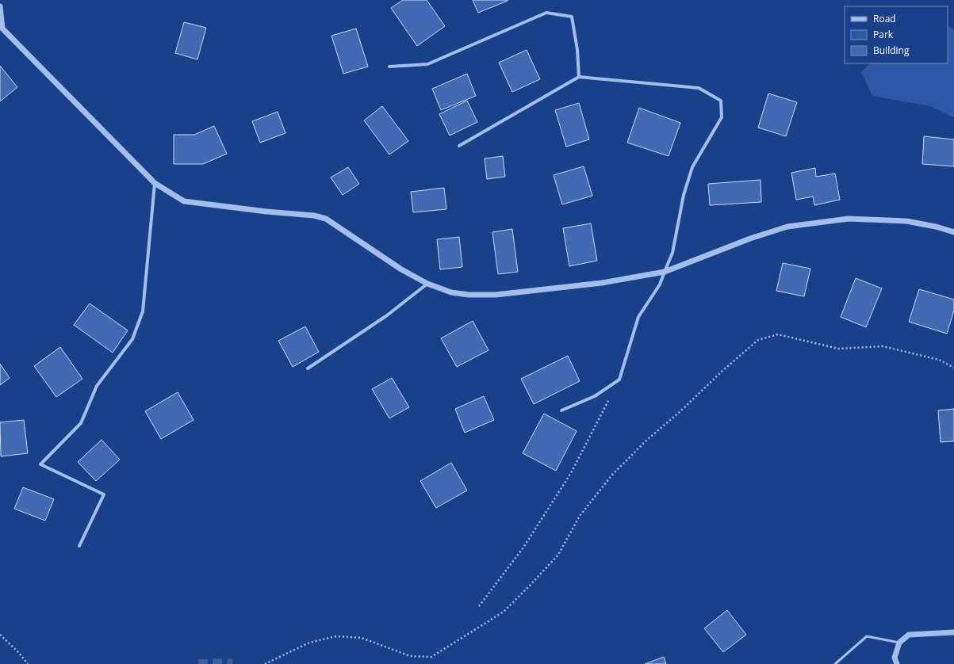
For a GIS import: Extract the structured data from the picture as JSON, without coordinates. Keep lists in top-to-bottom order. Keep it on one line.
{"legend":["Road","Park","Building"]}
